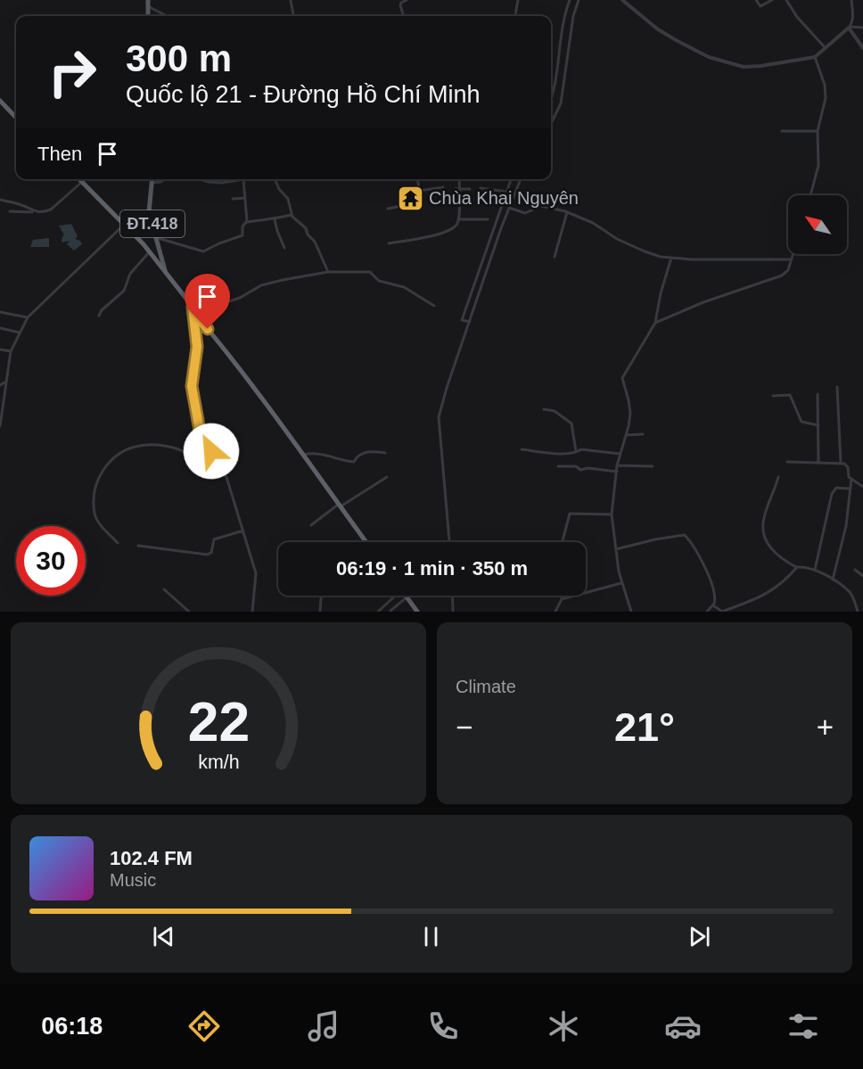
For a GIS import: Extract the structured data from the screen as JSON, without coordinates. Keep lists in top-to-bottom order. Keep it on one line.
{"streets":{"main road":["ĐT.418"]},"places":{"temple":["Chùa Khai Nguyên"]},"north":"top left","page":{"turn":["300 m","Quốc lộ 21 - Đường Hồ Chí Minh"],"then":"Then","limit":"30","trip":"06:19 · 1 min · 350 m","tile":"Climate","heat":["−","21°","+"],"song":["102.4 FM","Music"],"tabs":"06:18","gauge":["22","km/h"]}}
